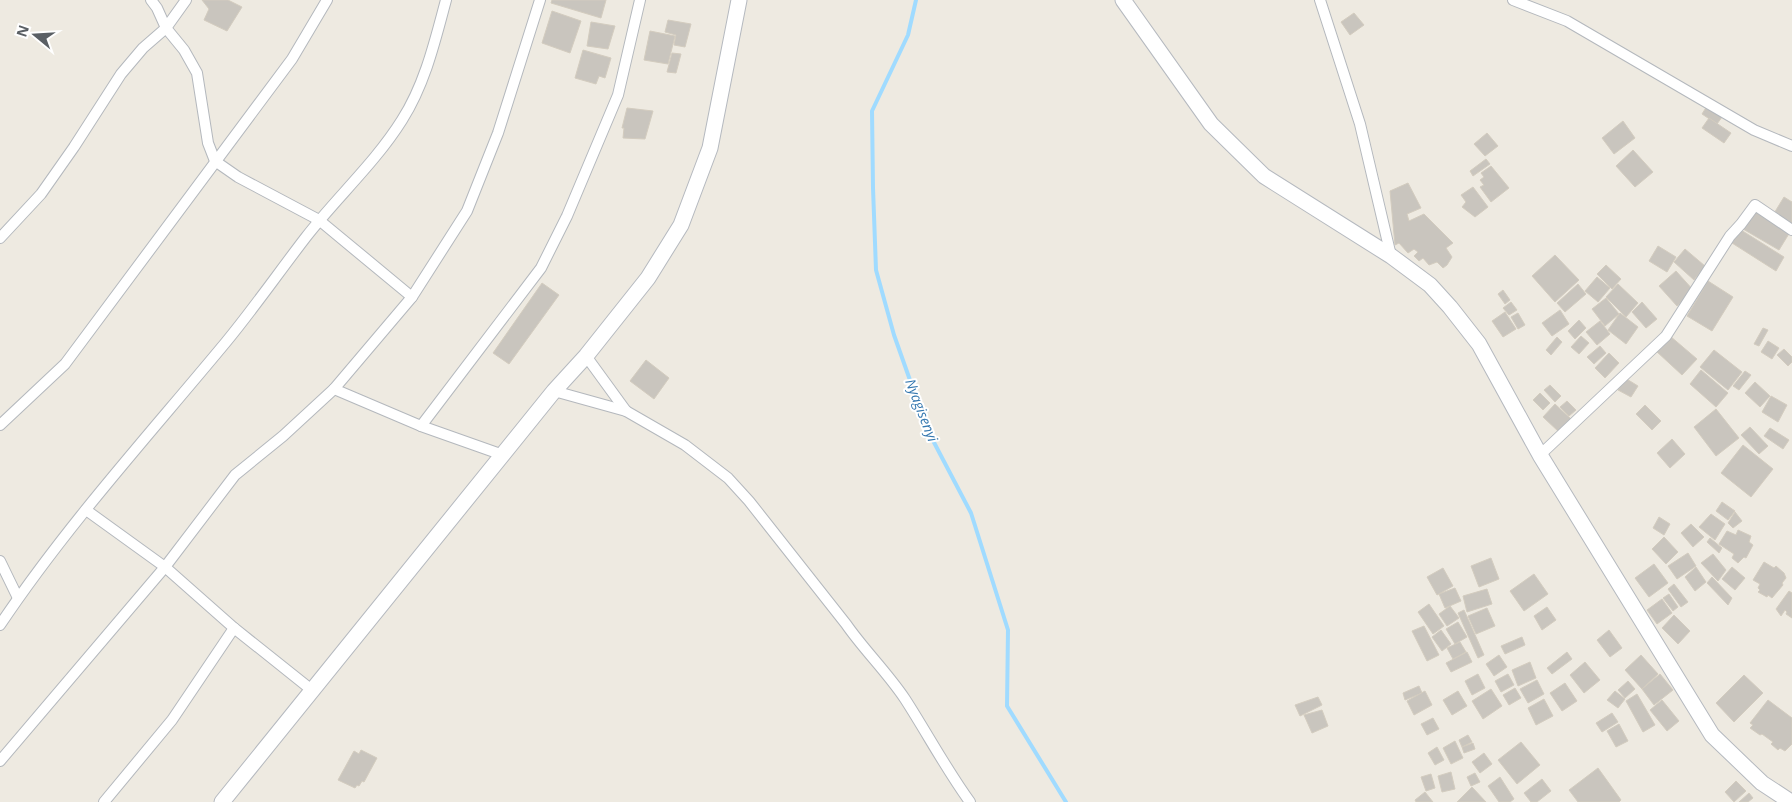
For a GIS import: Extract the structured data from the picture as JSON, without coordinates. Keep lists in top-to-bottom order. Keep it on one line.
{"water":["Nyagisenyi"],"north":"left"}
